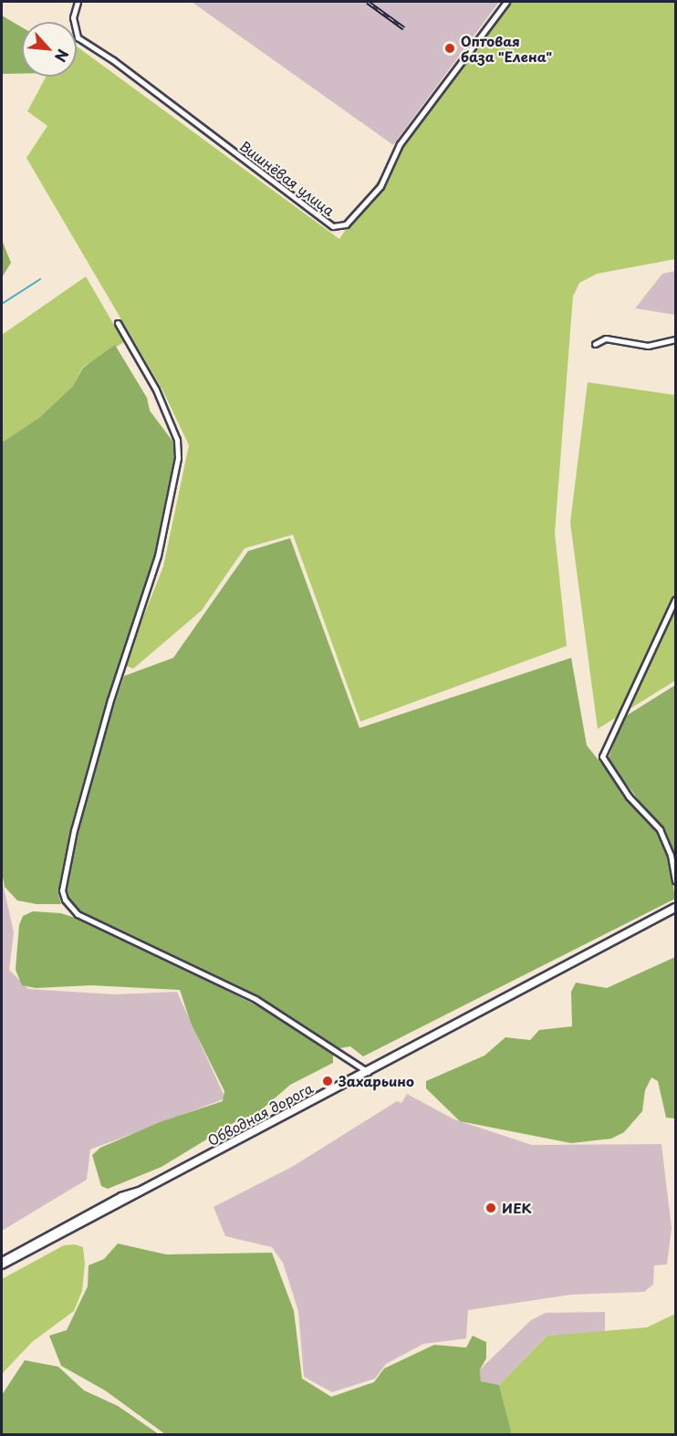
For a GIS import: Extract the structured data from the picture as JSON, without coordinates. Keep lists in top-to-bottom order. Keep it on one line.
{"streets":{"main road":["Обводная дорога"],"street":["Вишнёвая улица"]},"places":["Оптовая база \"Елена\"","Захарьино","ИЕК"],"north":"bottom right"}
